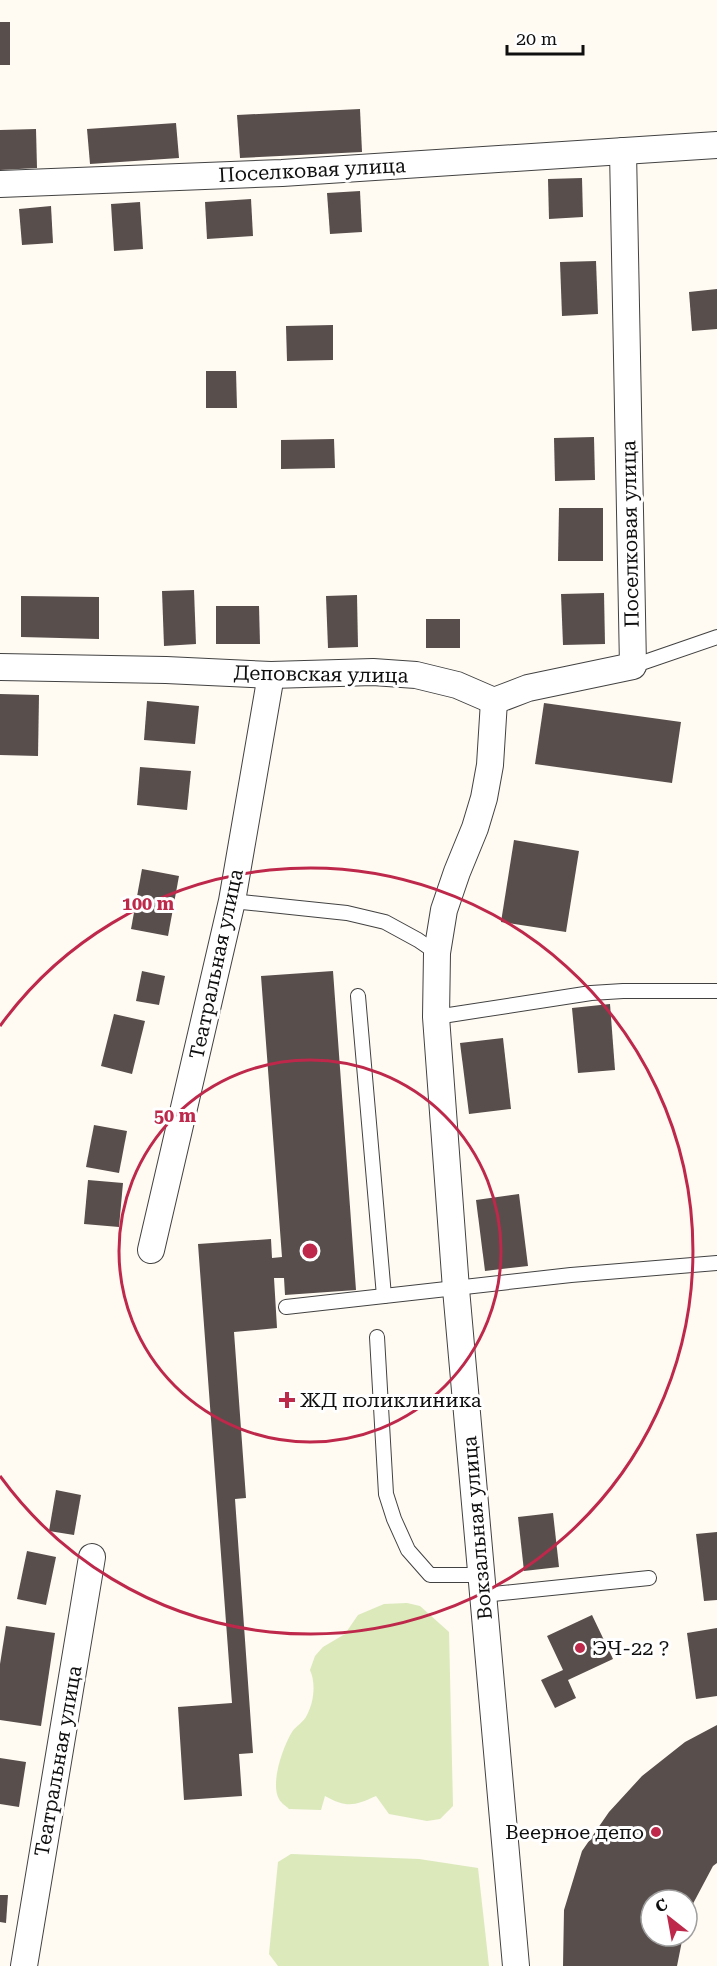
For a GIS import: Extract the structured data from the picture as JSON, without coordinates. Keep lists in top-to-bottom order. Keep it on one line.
{"streets":{"street":["Поселковая улица","Деповская улица","Театральная улица","Вокзальная улица"]},"crossings":[["Деповская улица","Театральная улица"],["Деповская улица","Вокзальная улица"]],"places":{"health":["ЖД поликлиника"],"other":["ЭЧ-22 ?","Веерное депо"]},"scale_bar":"20 m","north":"top left","rings":["100 m","50 m"]}
